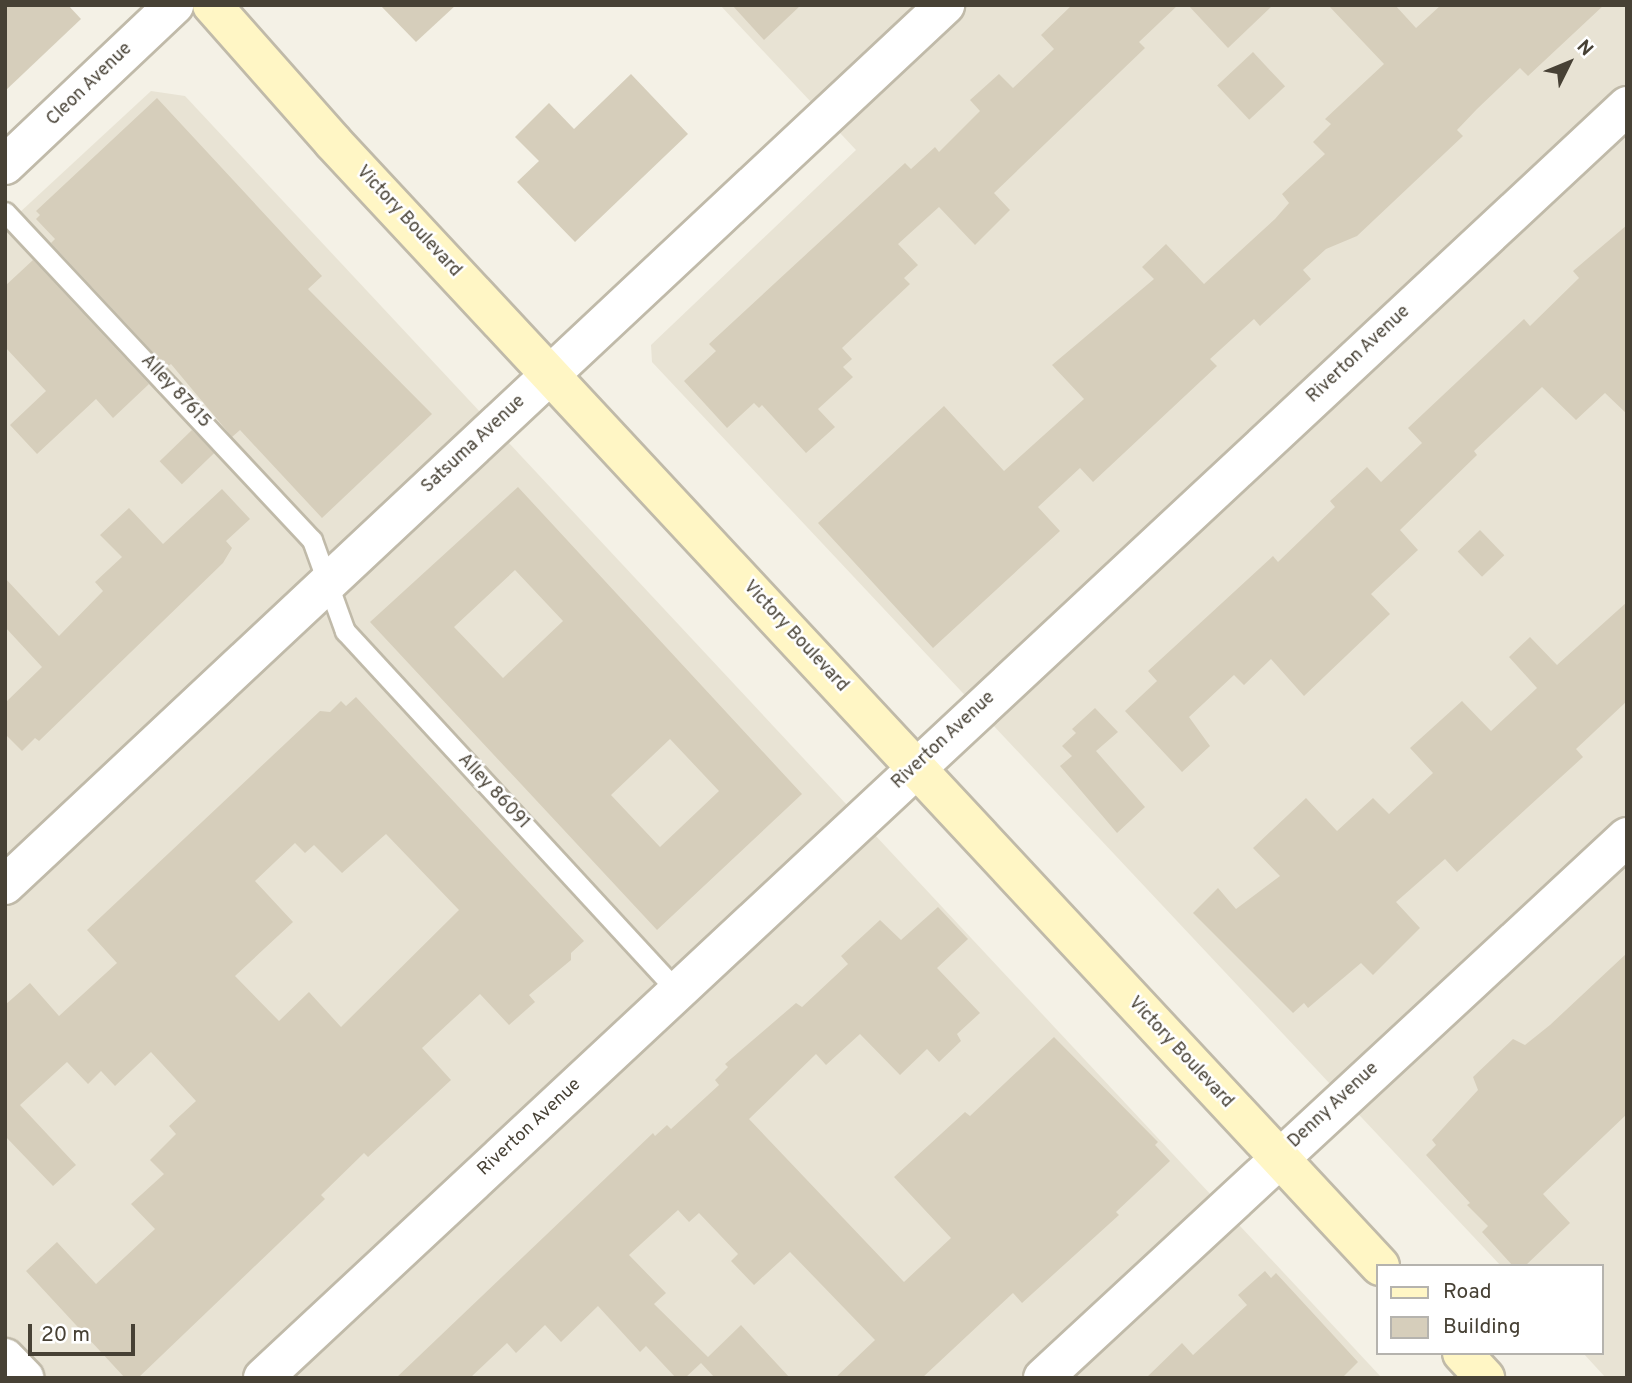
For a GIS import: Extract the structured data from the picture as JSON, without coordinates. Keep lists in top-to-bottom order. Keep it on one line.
{"streets":{"main road":["Victory Boulevard"],"street":["Cleon Avenue","Riverton Avenue","Satsuma Avenue","Denny Avenue"],"lane":["Alley 87615","Alley 86091"]},"crossings":[["Victory Boulevard","Riverton Avenue"],["Victory Boulevard","Satsuma Avenue"],["Victory Boulevard","Denny Avenue"],["Riverton Avenue","Alley 86091"],["Alley 87615","Satsuma Avenue"],["Alley 87615","Alley 86091"],["Satsuma Avenue","Alley 86091"]],"legend":["Road","Building"],"scale_bar":"20 m","north":"top right"}
